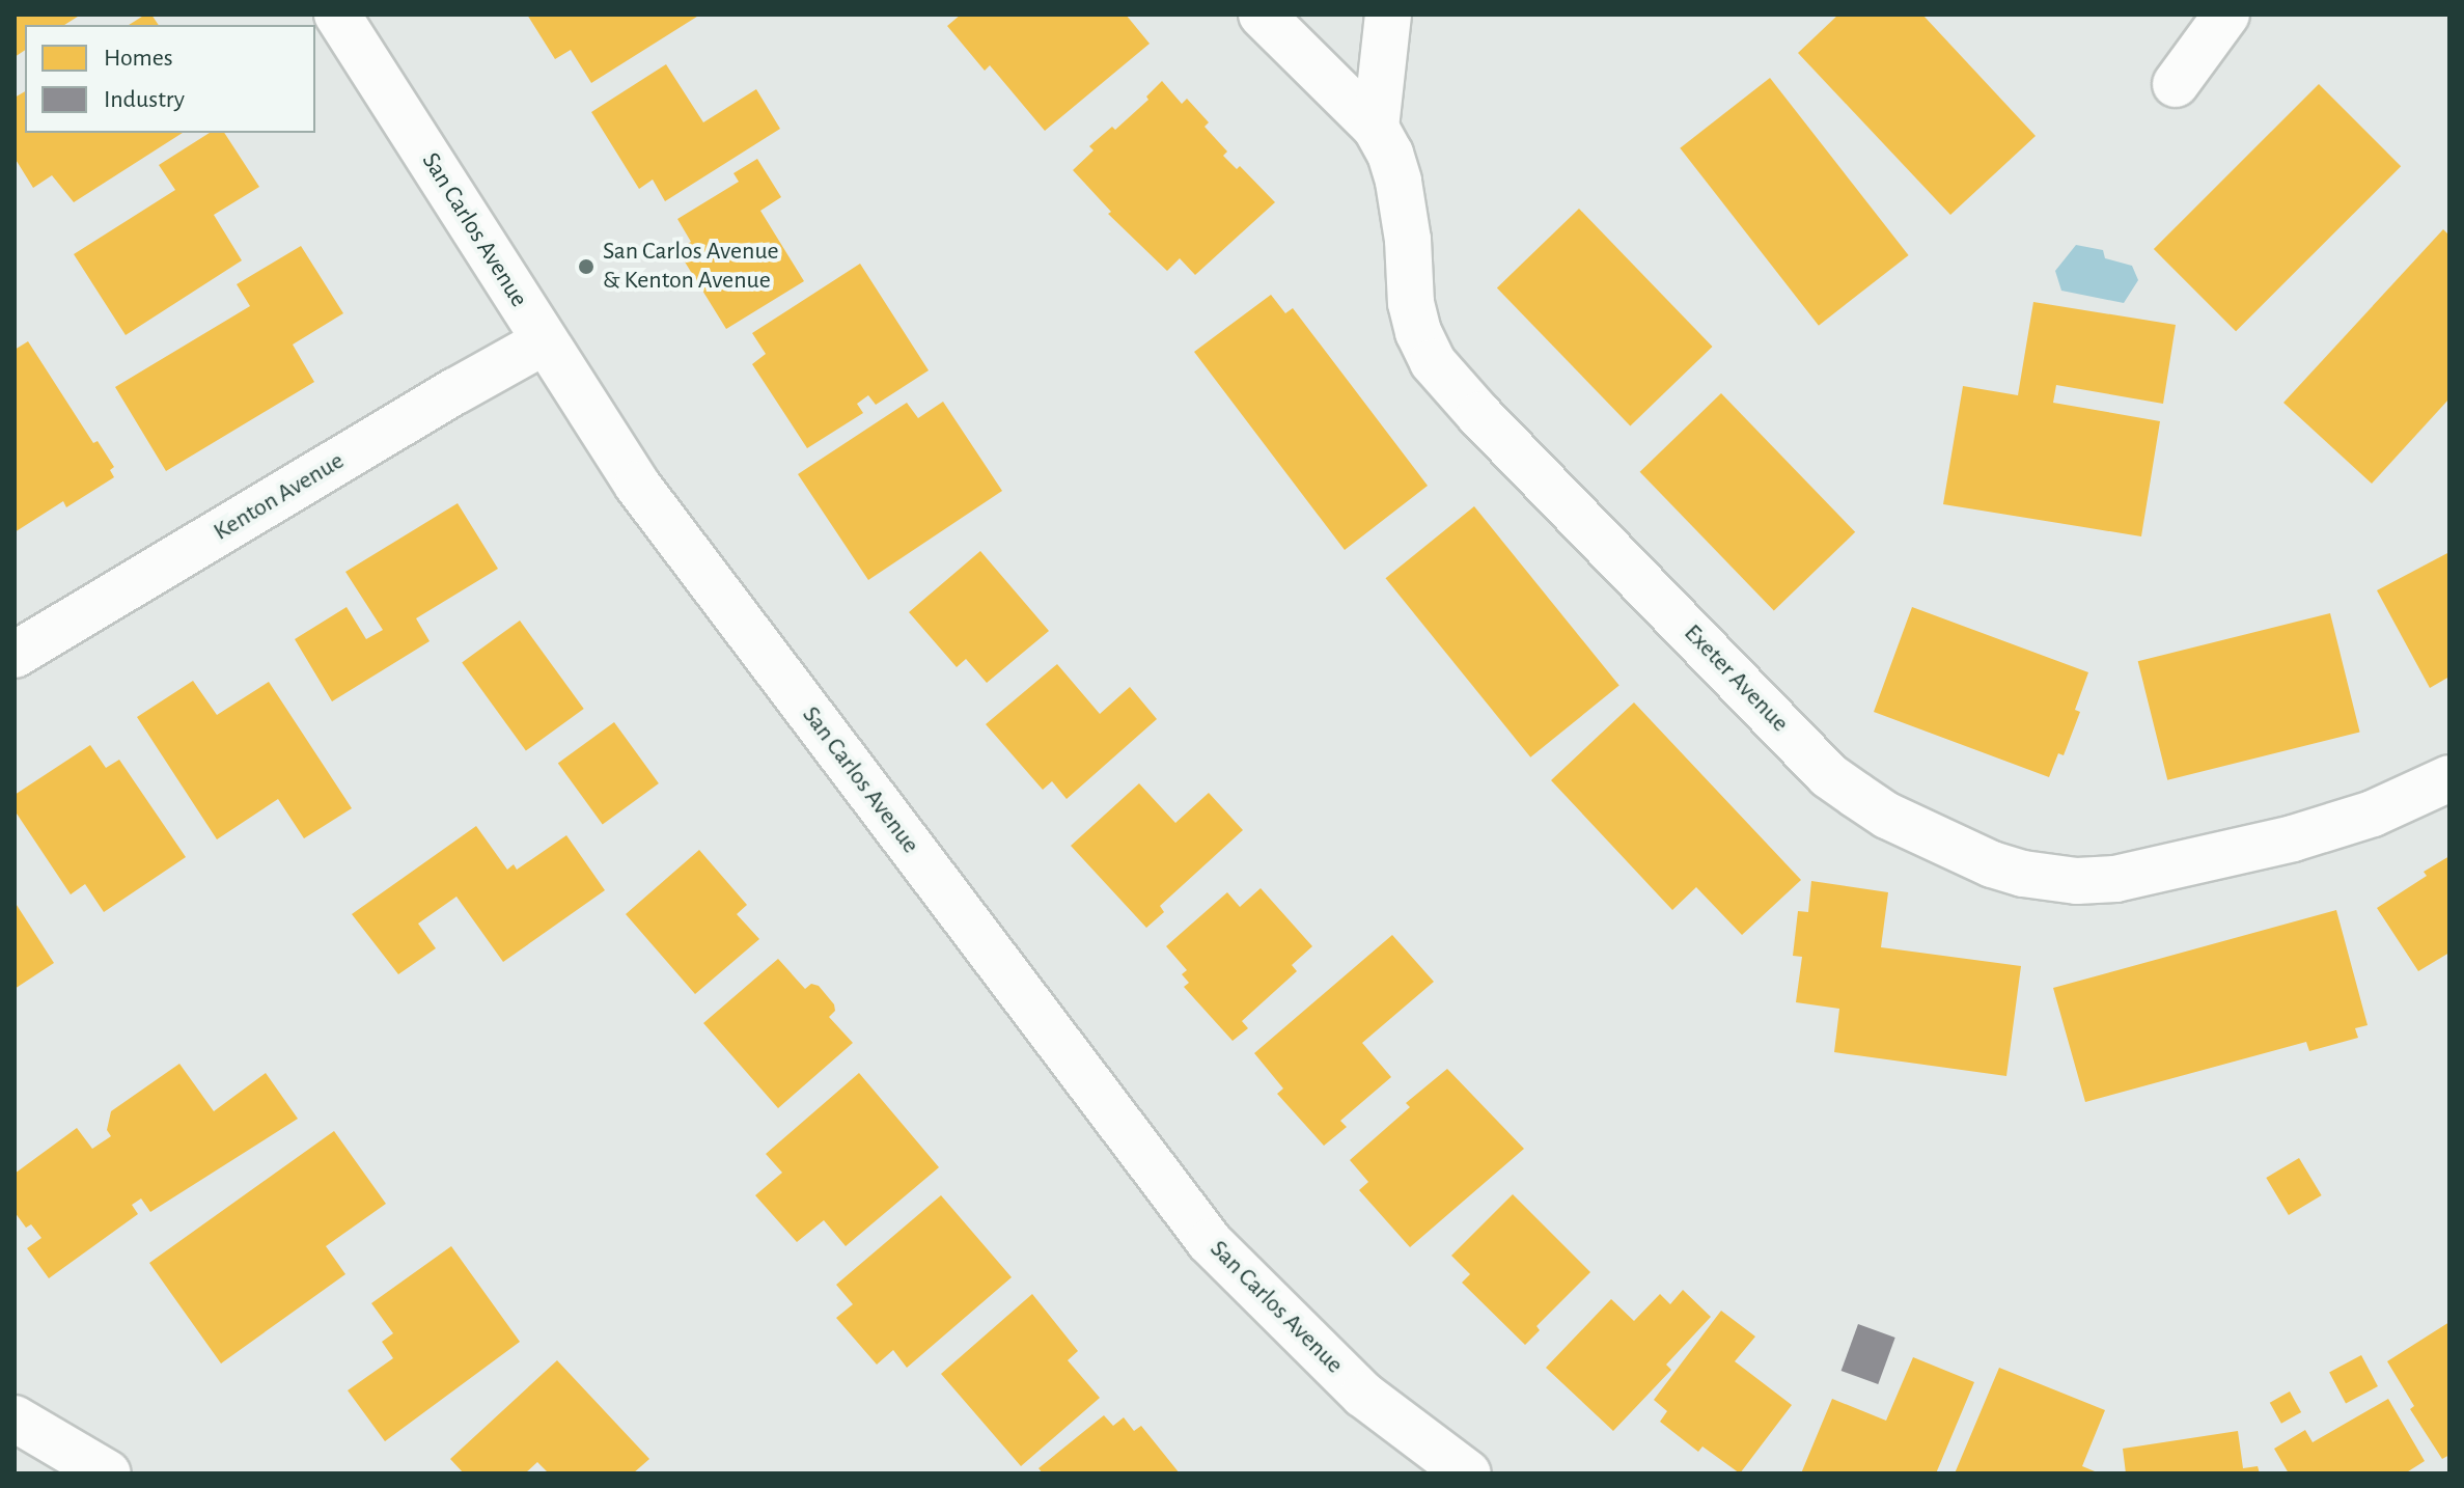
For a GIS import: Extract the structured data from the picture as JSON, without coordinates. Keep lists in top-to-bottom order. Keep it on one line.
{"streets":{"street":["San Carlos Avenue","Kenton Avenue","Exeter Avenue"]},"crossings":[["San Carlos Avenue","Kenton Avenue"]],"places":["San Carlos Avenue & Kenton Avenue"],"legend":["Homes","Industry"]}
